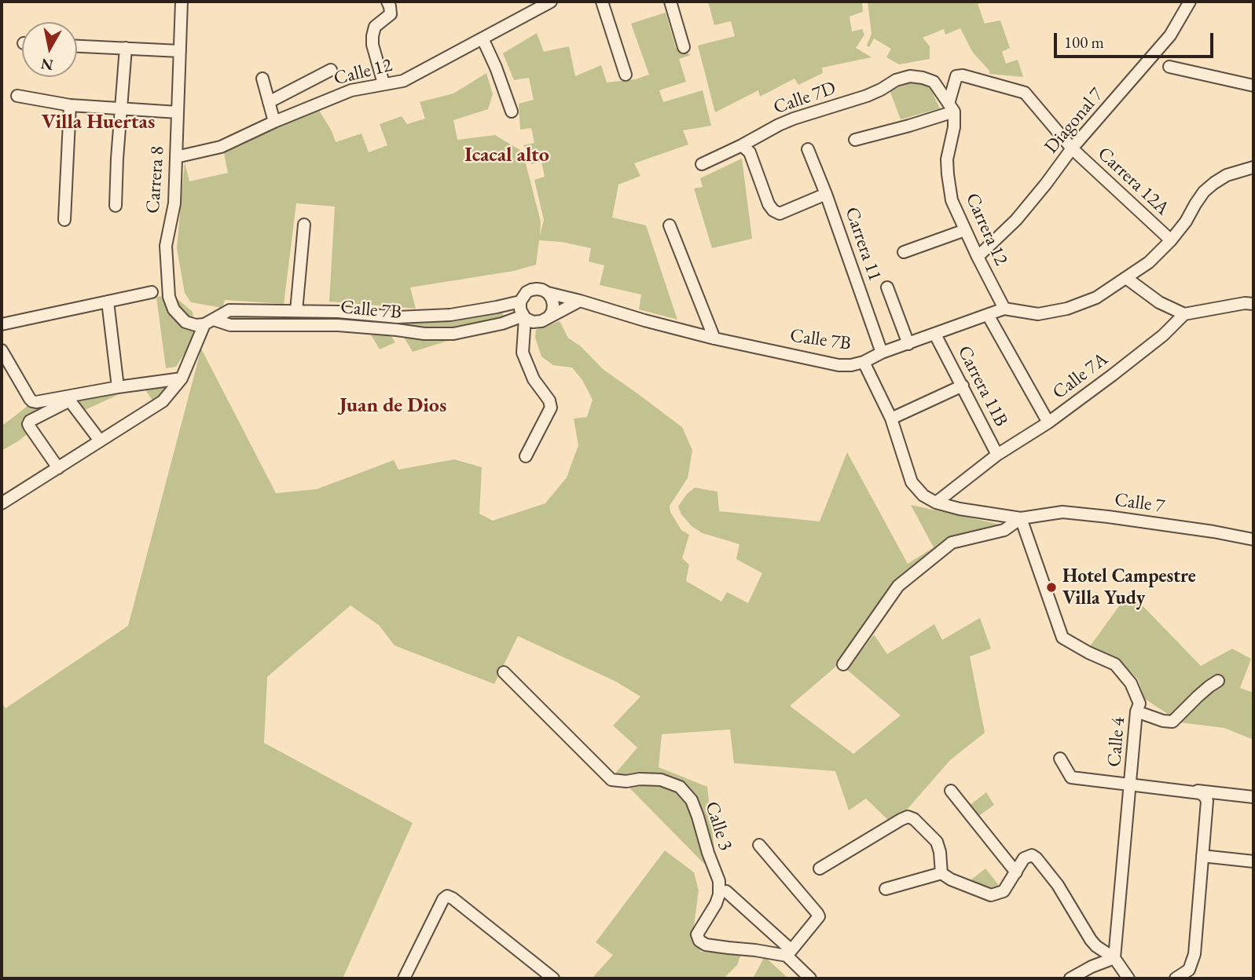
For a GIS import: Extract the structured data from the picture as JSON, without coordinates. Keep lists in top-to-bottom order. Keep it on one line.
{"streets":{"street":["Calle 12","Calle 7D","Diagonal 7","Carrera 8","Carrera 12A","Carrera 12","Carrera 11","Calle 7B","Calle 7A","Carrera 11B","Calle 7","Calle 4","Calle 3"]},"crossings":[["Calle 12","Carrera 8"],["Calle 7D","Carrera 12"],["Diagonal 7","Carrera 12A"],["Diagonal 7","Carrera 12"],["Carrera 8","Calle 7B"],["Carrera 12A","Carrera 12"],["Calle 7A","Carrera 11B"],["Calle 7","Calle 4"]],"districts":["Villa Huertas","Icacal alto","Juan de Dios"],"places":["Hotel Campestre Villa Yudy"],"scale_bar":"100 m","north":"bottom"}
